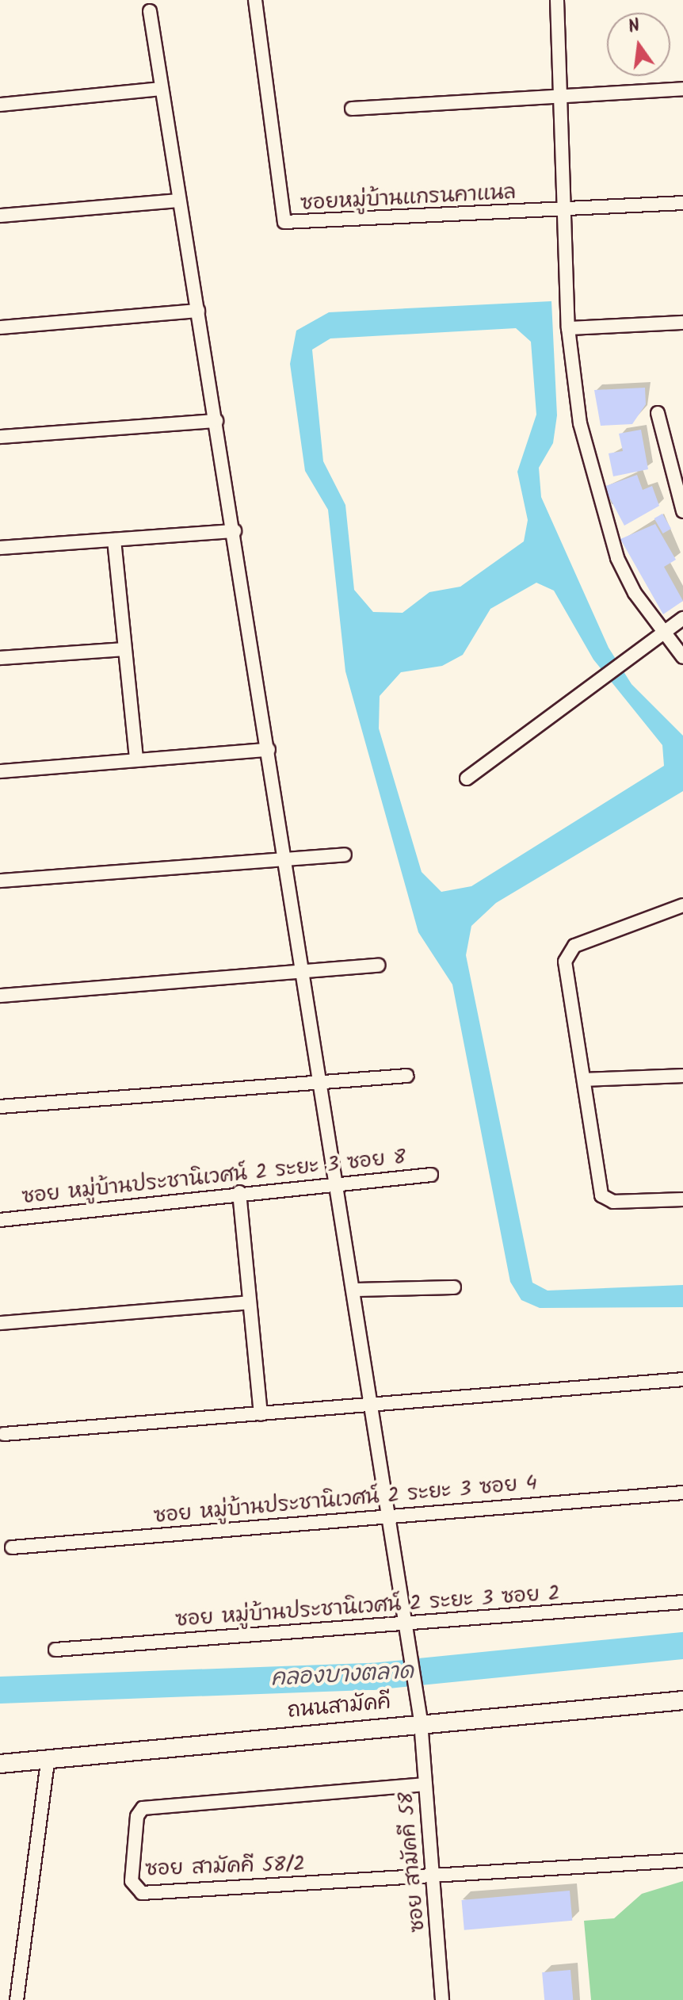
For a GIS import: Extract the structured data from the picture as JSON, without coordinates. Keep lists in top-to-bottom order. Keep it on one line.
{"streets":{"main road":["ถนนสามัคคี"],"street":["ซอยหมู่บ้านแกรนคาแนล","ซอย หมู่บ้านประชานิเวศน์ 2 ระยะ 3 ซอย 8","ซอย หมู่บ้านประชานิเวศน์ 2 ระยะ 3 ซอย 4","ซอย หมู่บ้านประชานิเวศน์ 2 ระยะ 3 ซอย 2","ซอย สามัคคี 58","ซอย สามัคคี 58/2"]},"crossings":[["ซอย หมู่บ้านประชานิเวศน์ 2 ระยะ 3 ซอย 8","ซอย สามัคคี 58"],["ซอย หมู่บ้านประชานิเวศน์ 2 ระยะ 3 ซอย 4","ซอย สามัคคี 58"],["ซอย หมู่บ้านประชานิเวศน์ 2 ระยะ 3 ซอย 2","ซอย สามัคคี 58"],["ถนนสามัคคี","ซอย สามัคคี 58"],["ซอย สามัคคี 58","ซอย สามัคคี 58/2"]],"water":["คลองบางตลาด"],"north":"top"}
